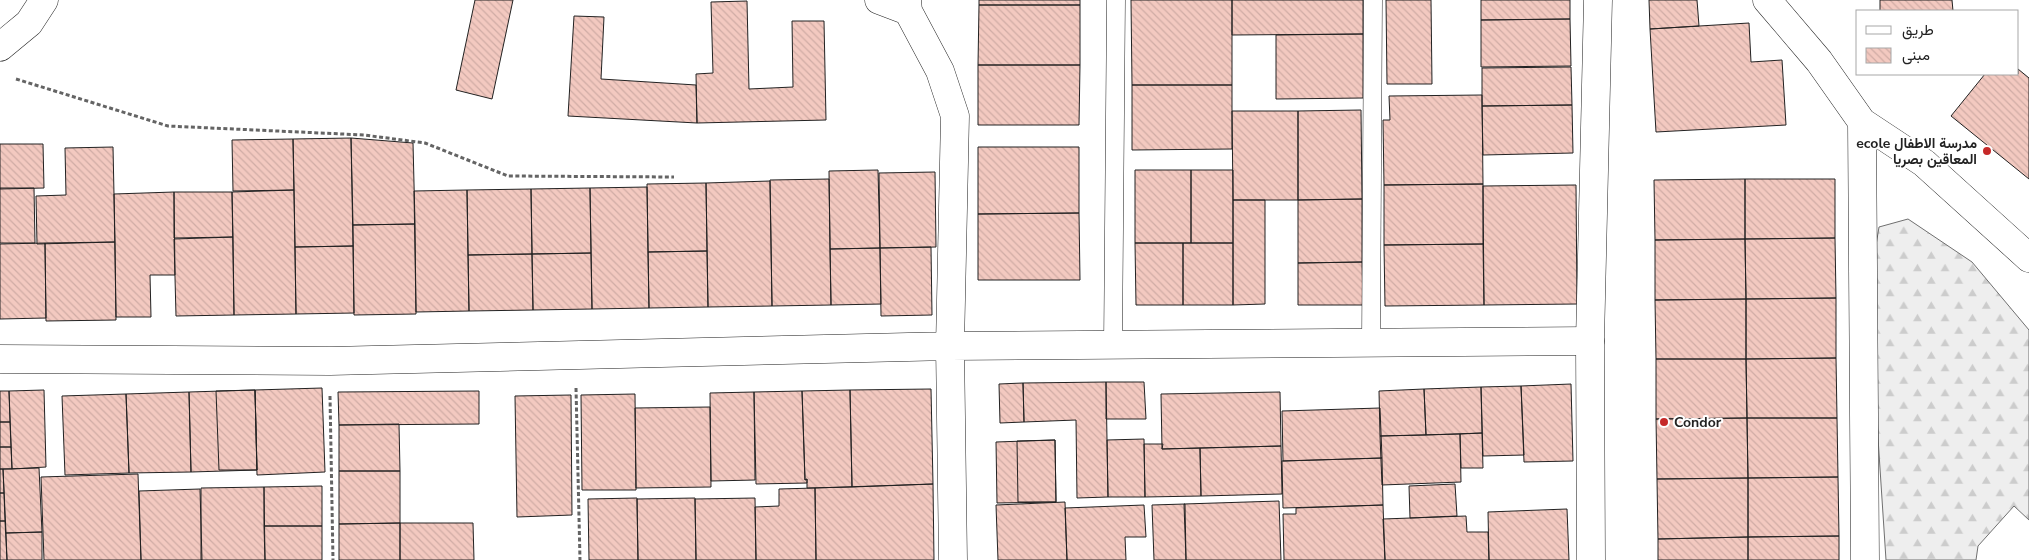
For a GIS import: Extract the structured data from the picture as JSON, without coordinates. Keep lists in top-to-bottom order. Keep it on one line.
{"places":["ecole مدرسة الاطفال المعاقين بصريا","Condor"],"legend":["طريق","مبنى"]}
